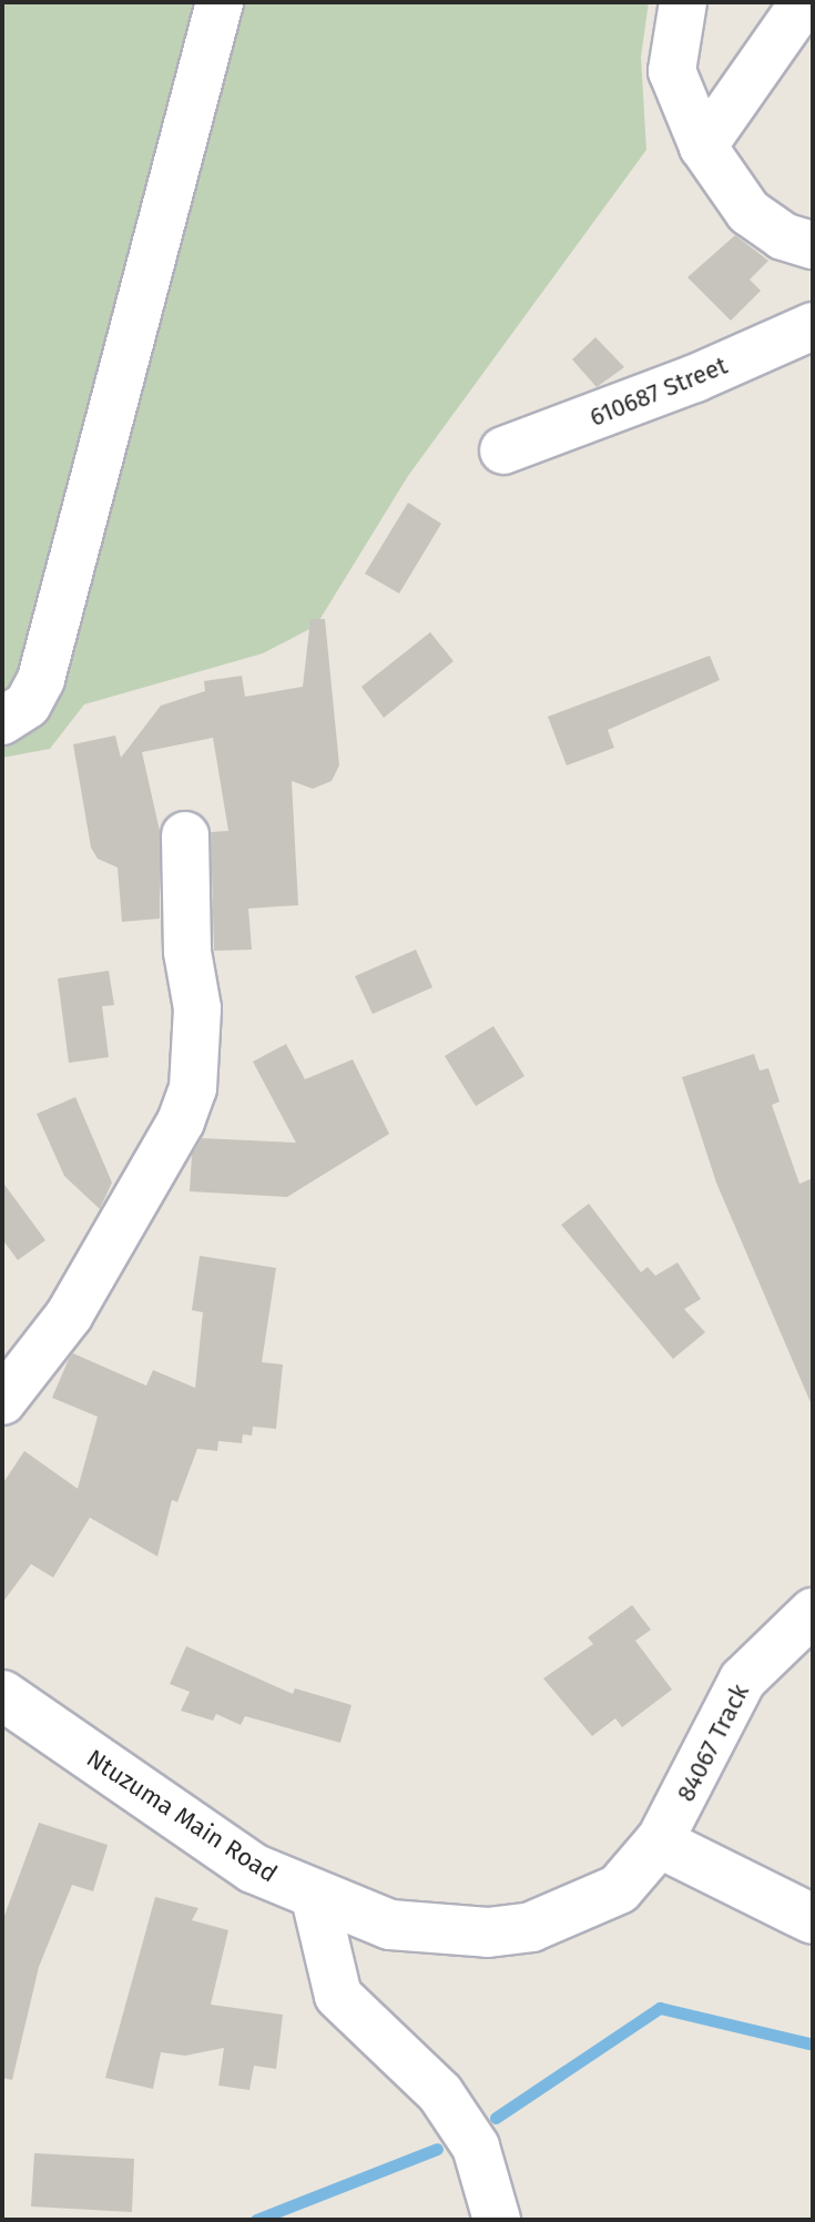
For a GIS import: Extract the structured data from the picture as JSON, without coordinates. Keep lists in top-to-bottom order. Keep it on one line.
{"streets":{"main road":["Ntuzuma Main Road"],"street":["610687 Street","84067 Track"]},"crossings":[["84067 Track","Ntuzuma Main Road"]]}
